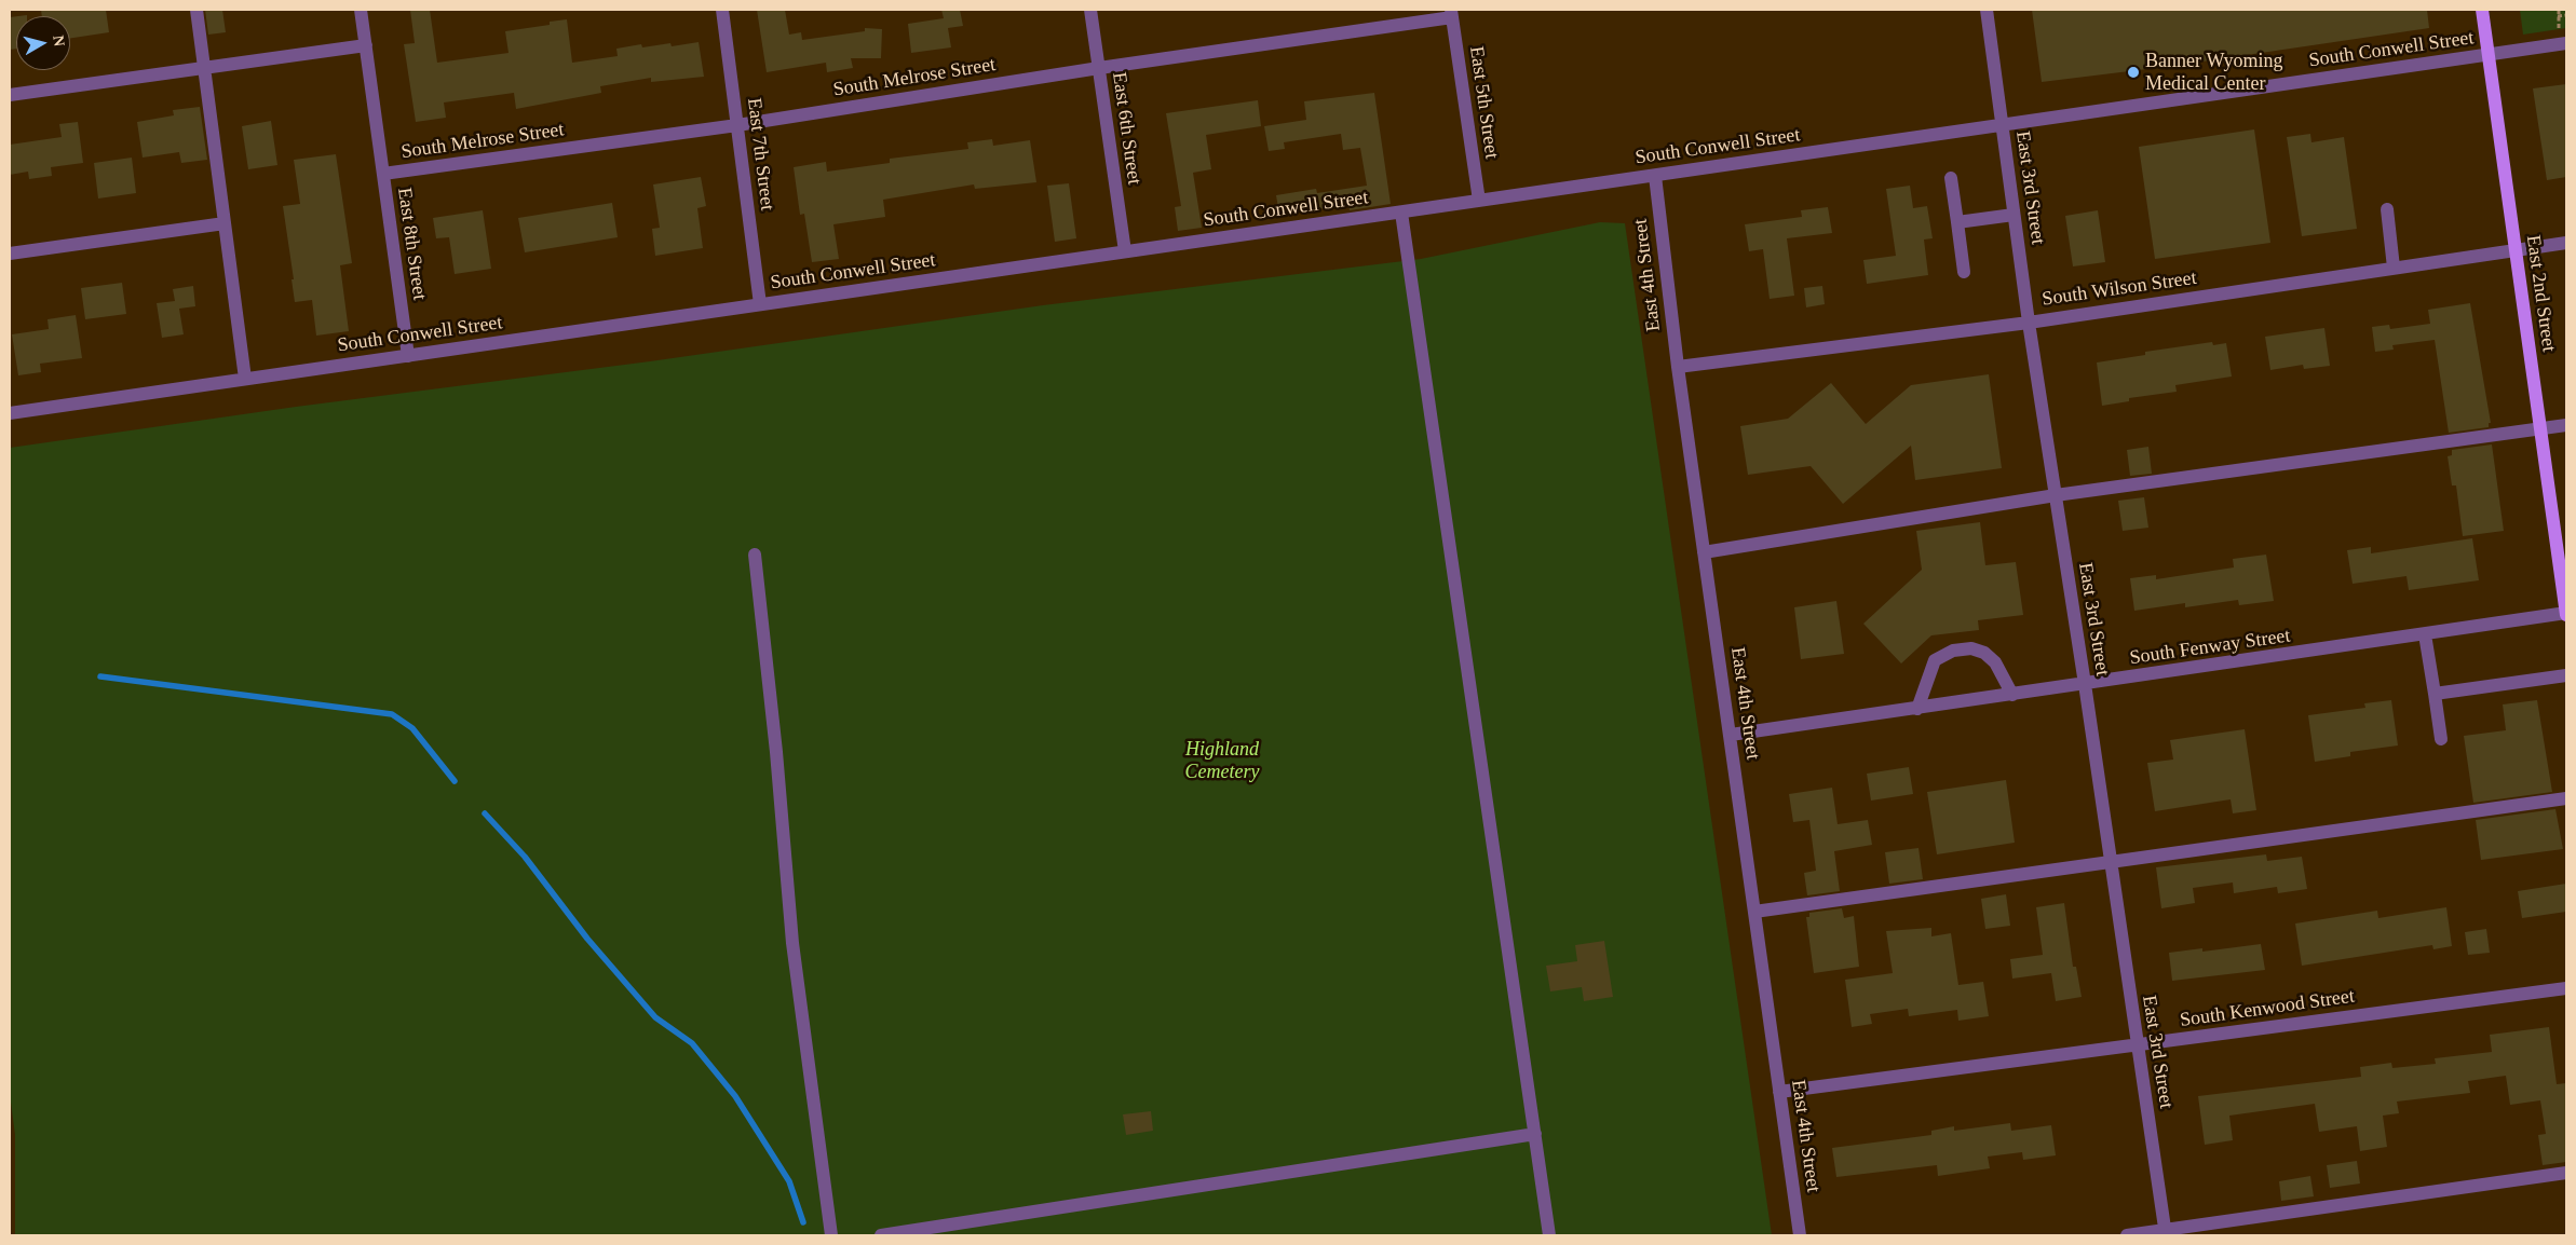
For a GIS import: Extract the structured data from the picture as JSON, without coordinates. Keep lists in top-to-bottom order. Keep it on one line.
{"streets":{"main road":["East 2nd Street"],"street":["South Conwell Street","South Melrose Street","East 5th Street","East 6th Street","East 7th Street","East 3rd Street","East 8th Street","East 4th Street","South Wilson Street","South Fenway Street","South Kenwood Street"]},"crossings":[["South Conwell Street","East 5th Street"],["South Conwell Street","East 6th Street"],["South Conwell Street","East 7th Street"],["South Conwell Street","East 3rd Street"],["South Conwell Street","East 8th Street"],["South Conwell Street","East 4th Street"],["South Conwell Street","East 2nd Street"],["South Melrose Street","East 5th Street"],["South Melrose Street","East 6th Street"],["South Melrose Street","East 7th Street"],["South Melrose Street","East 8th Street"],["East 3rd Street","South Wilson Street"],["East 3rd Street","South Fenway Street"],["East 3rd Street","South Kenwood Street"],["East 4th Street","South Wilson Street"],["East 4th Street","South Fenway Street"],["East 4th Street","South Kenwood Street"],["South Wilson Street","East 2nd Street"],["East 2nd Street","South Fenway Street"]],"parks":["Highland Cemetery"],"places":["Banner Wyoming Medical Center"],"north":"right"}
